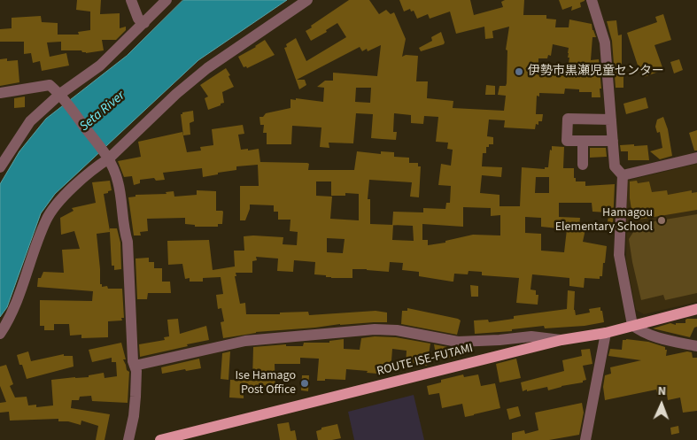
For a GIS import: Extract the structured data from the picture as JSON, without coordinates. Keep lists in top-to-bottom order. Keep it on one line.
{"streets":{"main road":["ROUTE ISE-FUTAMI"]},"water":["Seta River"],"places":["伊勢市黒瀬児童センター","Hamagou Elementary School","Ise Hamago Post Office"],"north":"top"}
